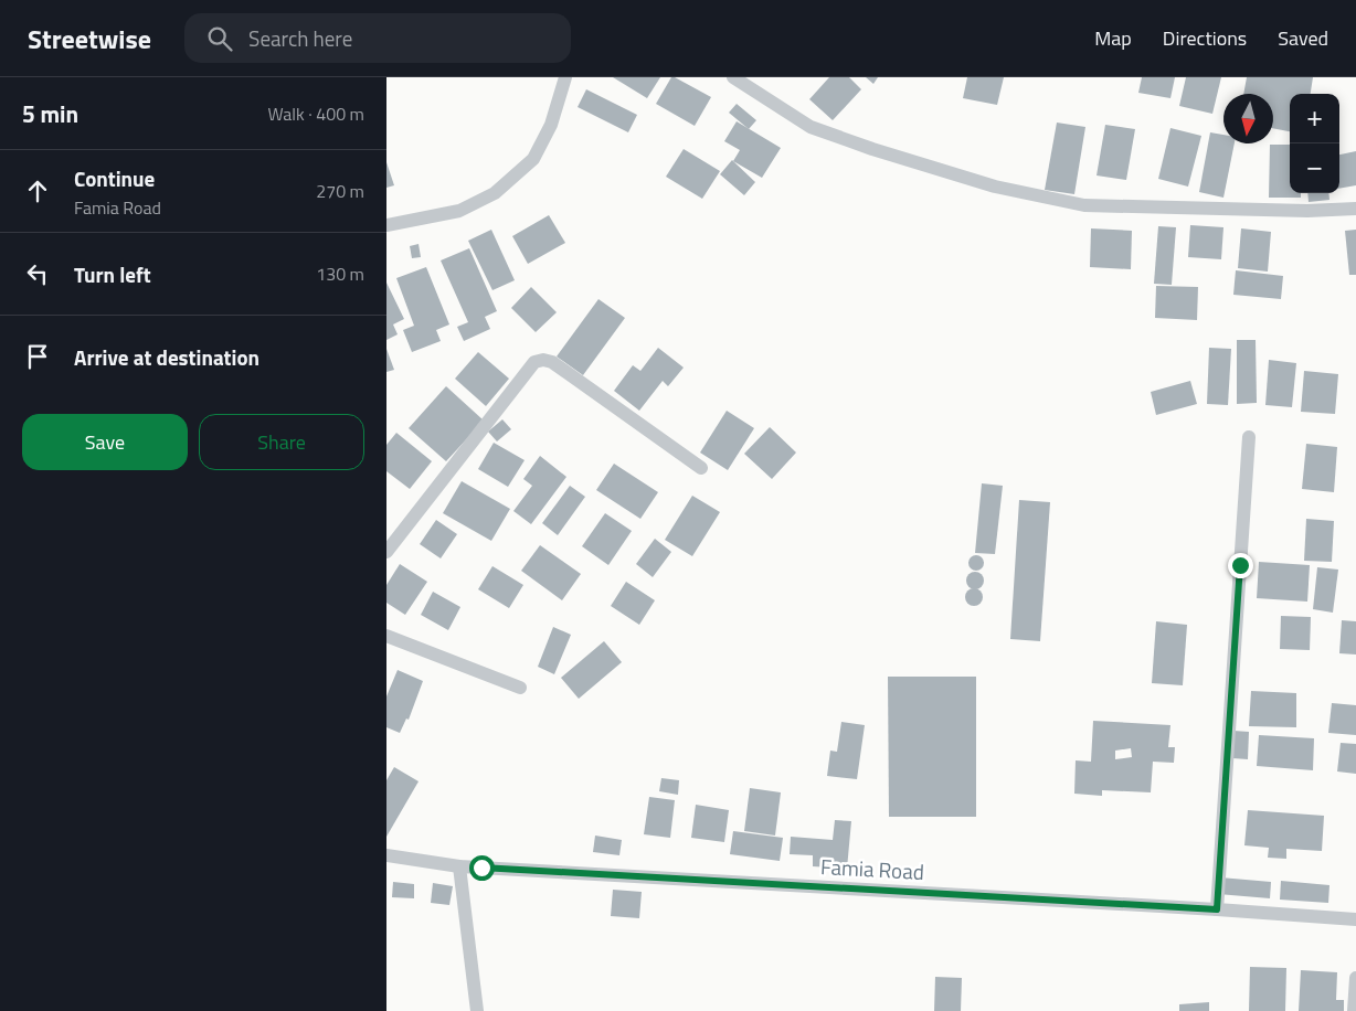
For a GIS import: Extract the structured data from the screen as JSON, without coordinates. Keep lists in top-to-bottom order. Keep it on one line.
{"streets":{"street":["Famia Road"]},"north":"bottom","page":{"header":"Streetwise","search":"Search here","nav":["Map","Directions","Saved"],"heading":["5 min","Walk · 400 m"],"map_buttons":["+","−"],"list":[["Continue","Famia Road","270 m"],["Turn left","130 m"],"Arrive at destination"],"buttons":["Save","Share"]}}
